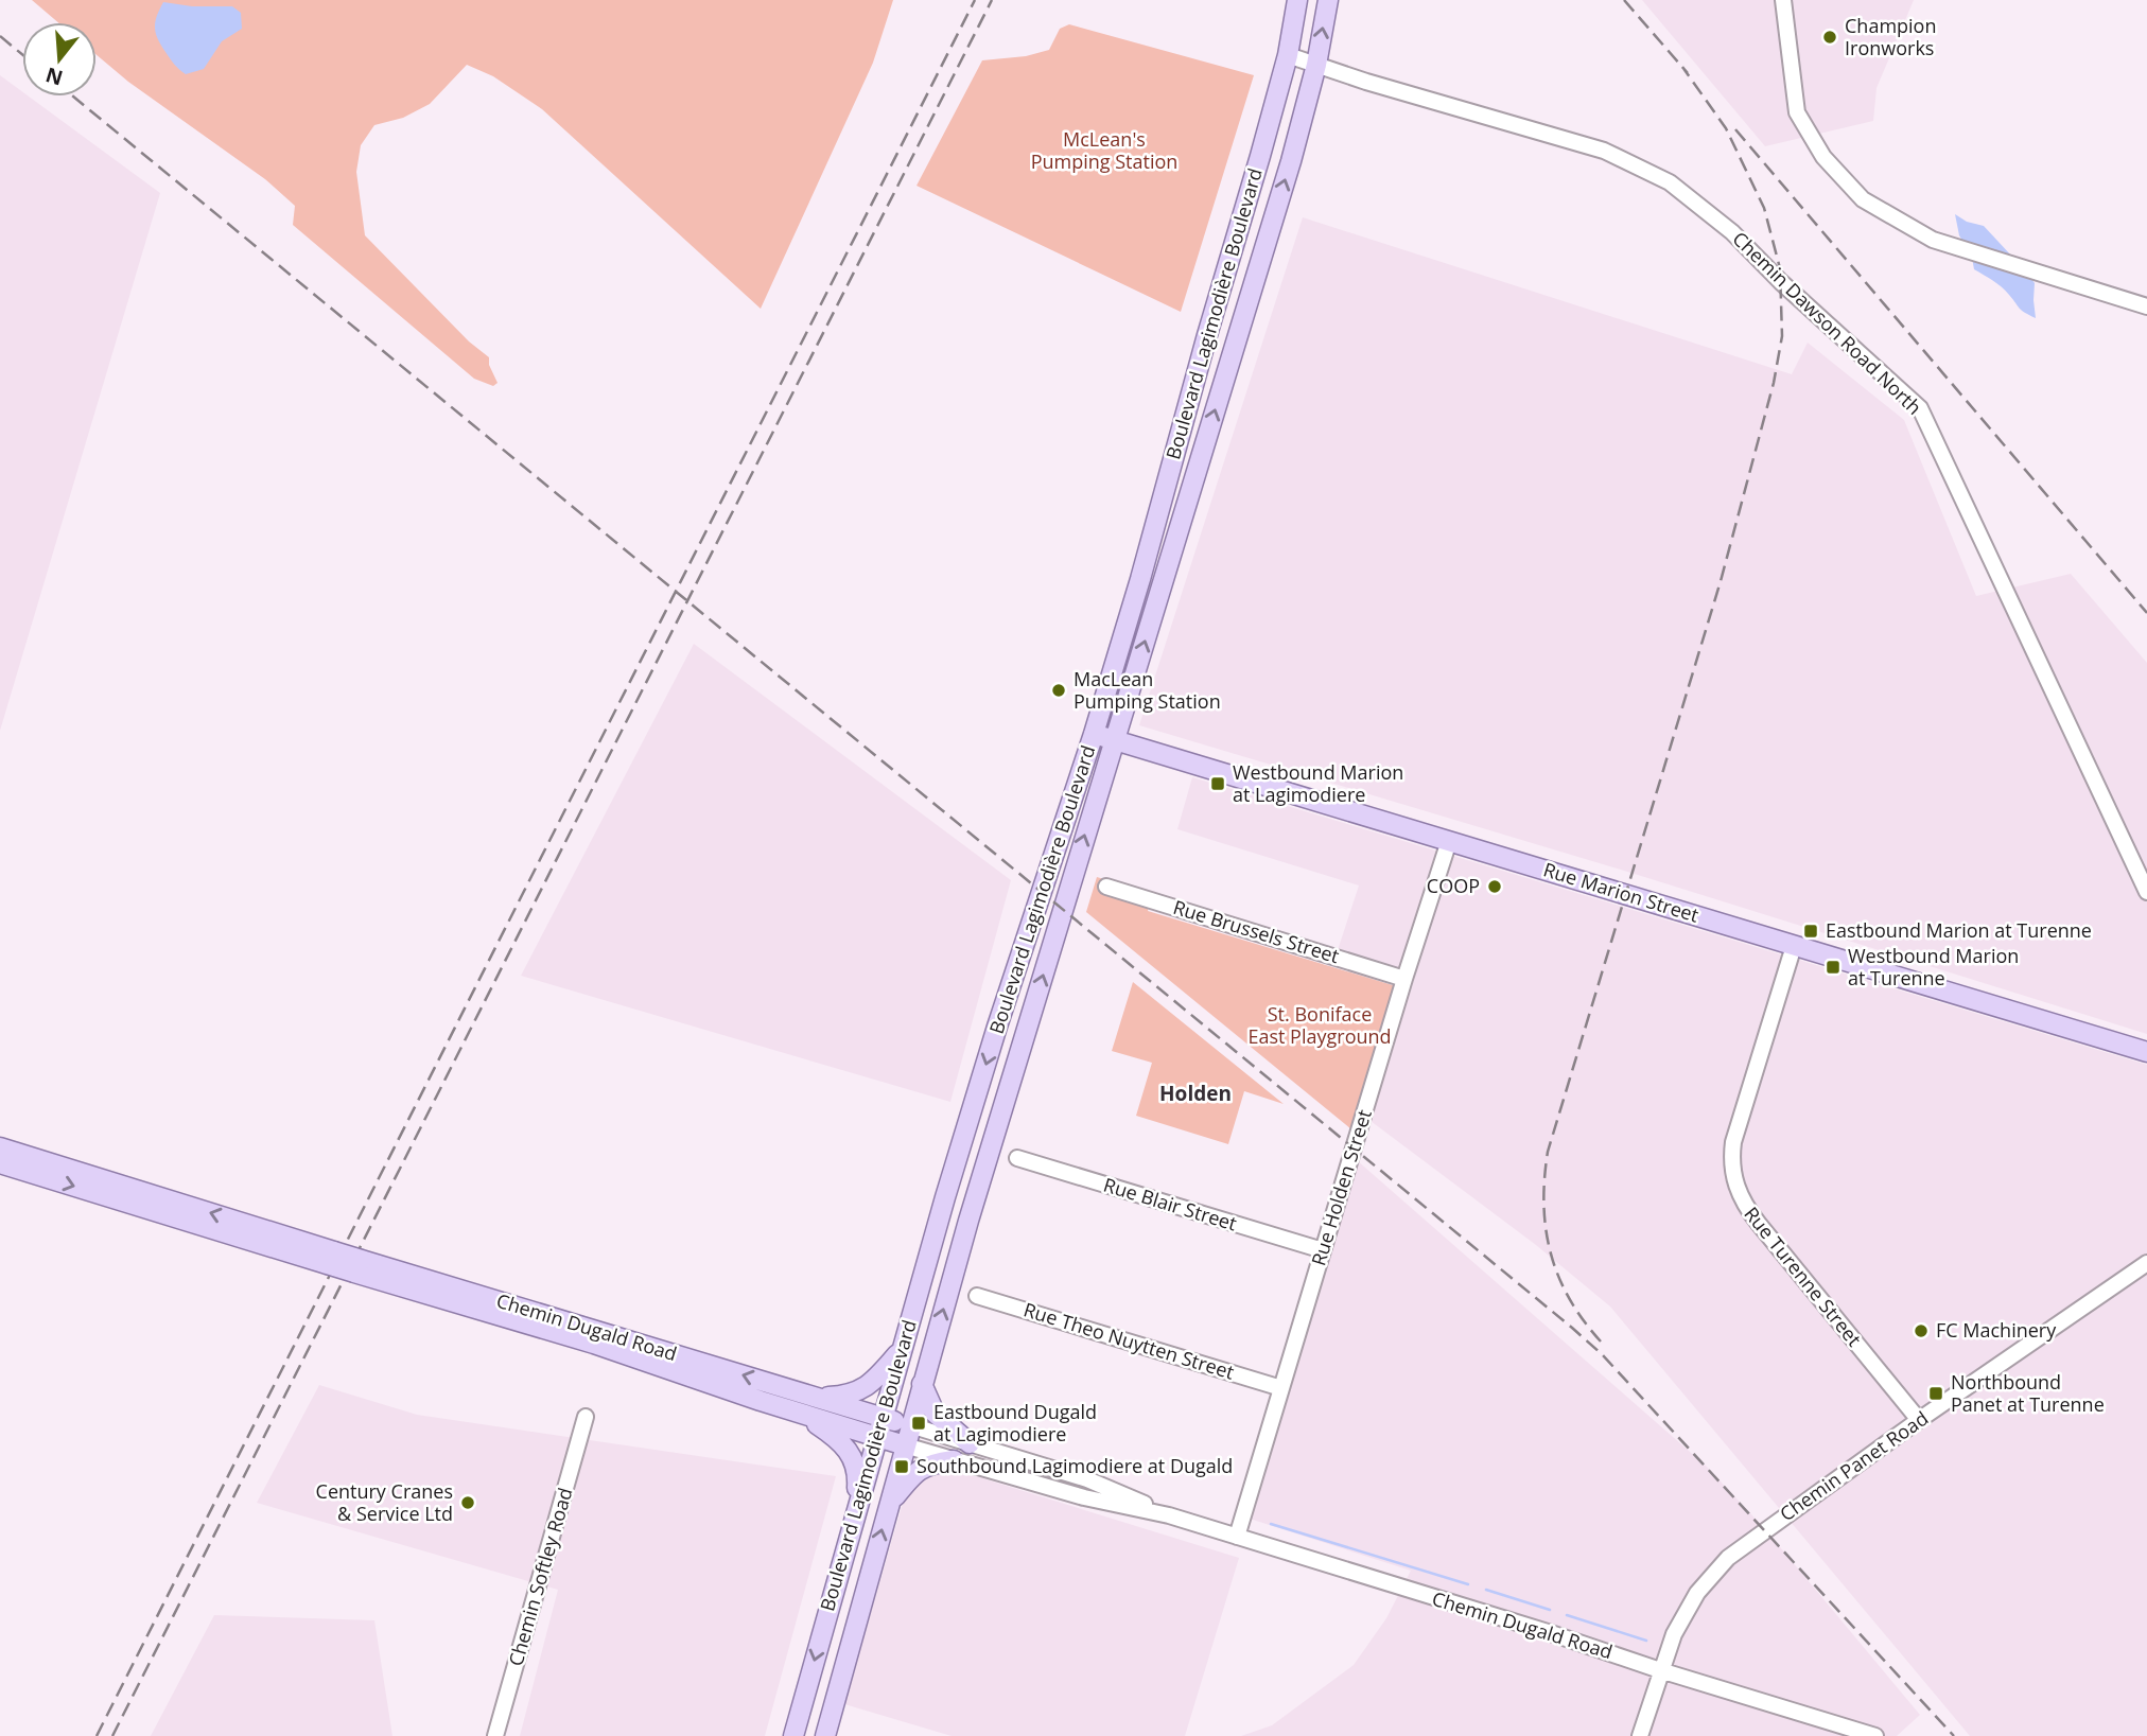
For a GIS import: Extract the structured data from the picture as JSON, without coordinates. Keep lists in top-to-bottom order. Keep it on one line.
{"streets":{"main road":["Boulevard Lagimodière Boulevard","Rue Marion Street","Chemin Dugald Road"],"street":["Chemin Dawson Road North","Rue Brussels Street","Rue Holden Street","Rue Blair Street","Rue Turenne Street","Rue Theo Nuytten Street","Chemin Panet Road","Chemin Softley Road"]},"crossings":[["Boulevard Lagimodière Boulevard","Chemin Dawson Road North"],["Boulevard Lagimodière Boulevard","Rue Marion Street"],["Boulevard Lagimodière Boulevard","Chemin Dugald Road"],["Rue Marion Street","Rue Holden Street"],["Rue Marion Street","Rue Turenne Street"],["Rue Brussels Street","Rue Holden Street"],["Rue Holden Street","Rue Blair Street"],["Rue Holden Street","Chemin Dugald Road"],["Rue Holden Street","Rue Theo Nuytten Street"],["Rue Turenne Street","Chemin Panet Road"],["Chemin Dugald Road","Chemin Panet Road"]],"districts":["Holden"],"parks":["McLean's Pumping Station","St. Boniface East Playground"],"places":{"other":["Champion Ironworks","MacLean Pumping Station","COOP","FC Machinery","Century Cranes & Service Ltd"],"transit":["Westbound Marion at Lagimodiere","Eastbound Marion at Turenne","Westbound Marion at Turenne","Northbound Panet at Turenne","Eastbound Dugald at Lagimodiere","Southbound Lagimodiere at Dugald"]},"north":"bottom"}
